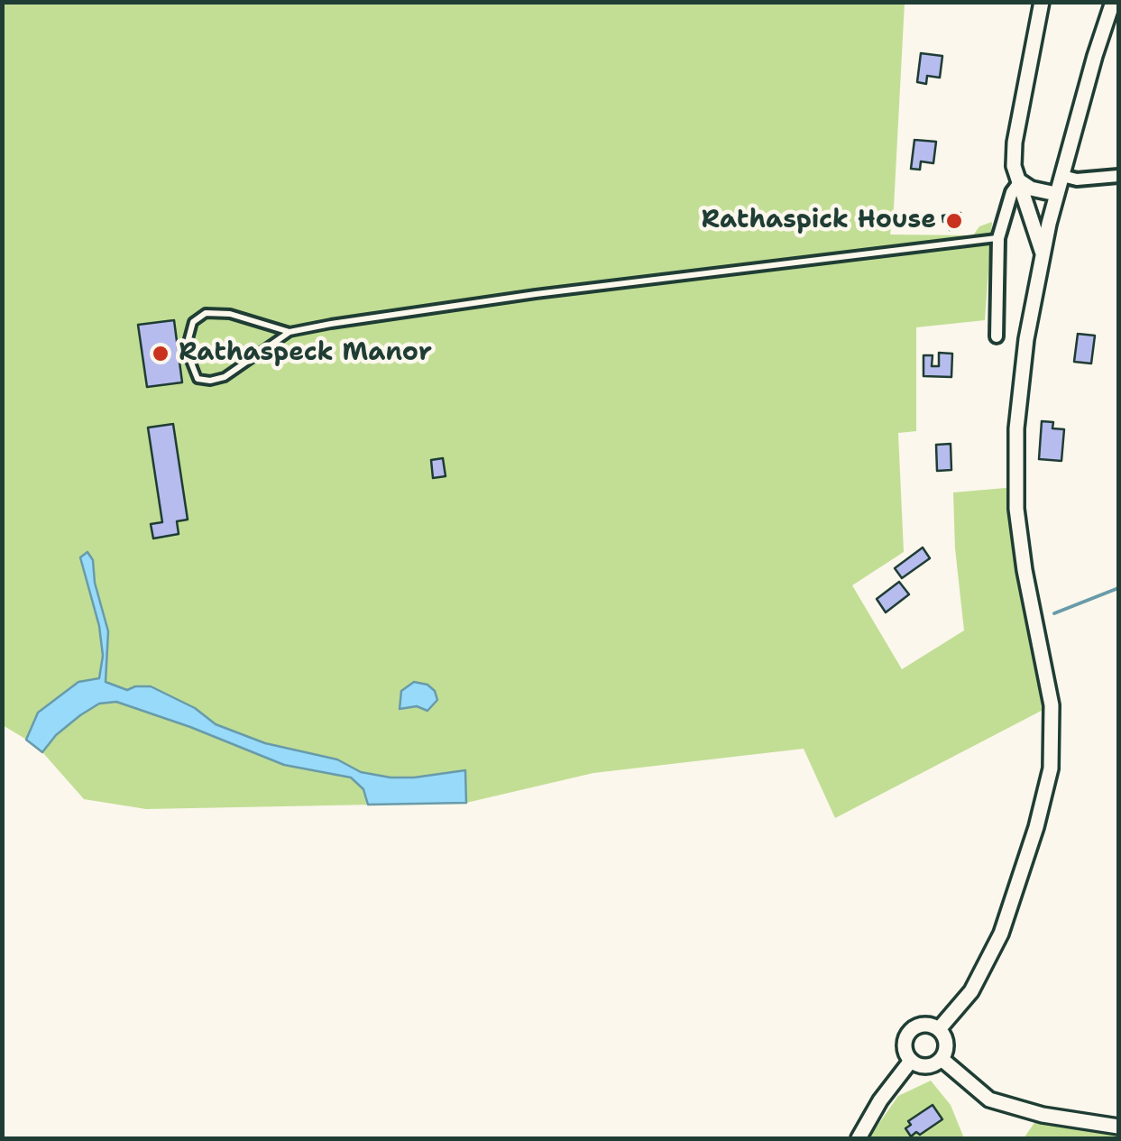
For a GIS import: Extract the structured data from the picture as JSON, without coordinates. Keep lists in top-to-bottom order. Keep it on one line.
{"places":["Rathaspick House","Rathaspeck Manor"]}
